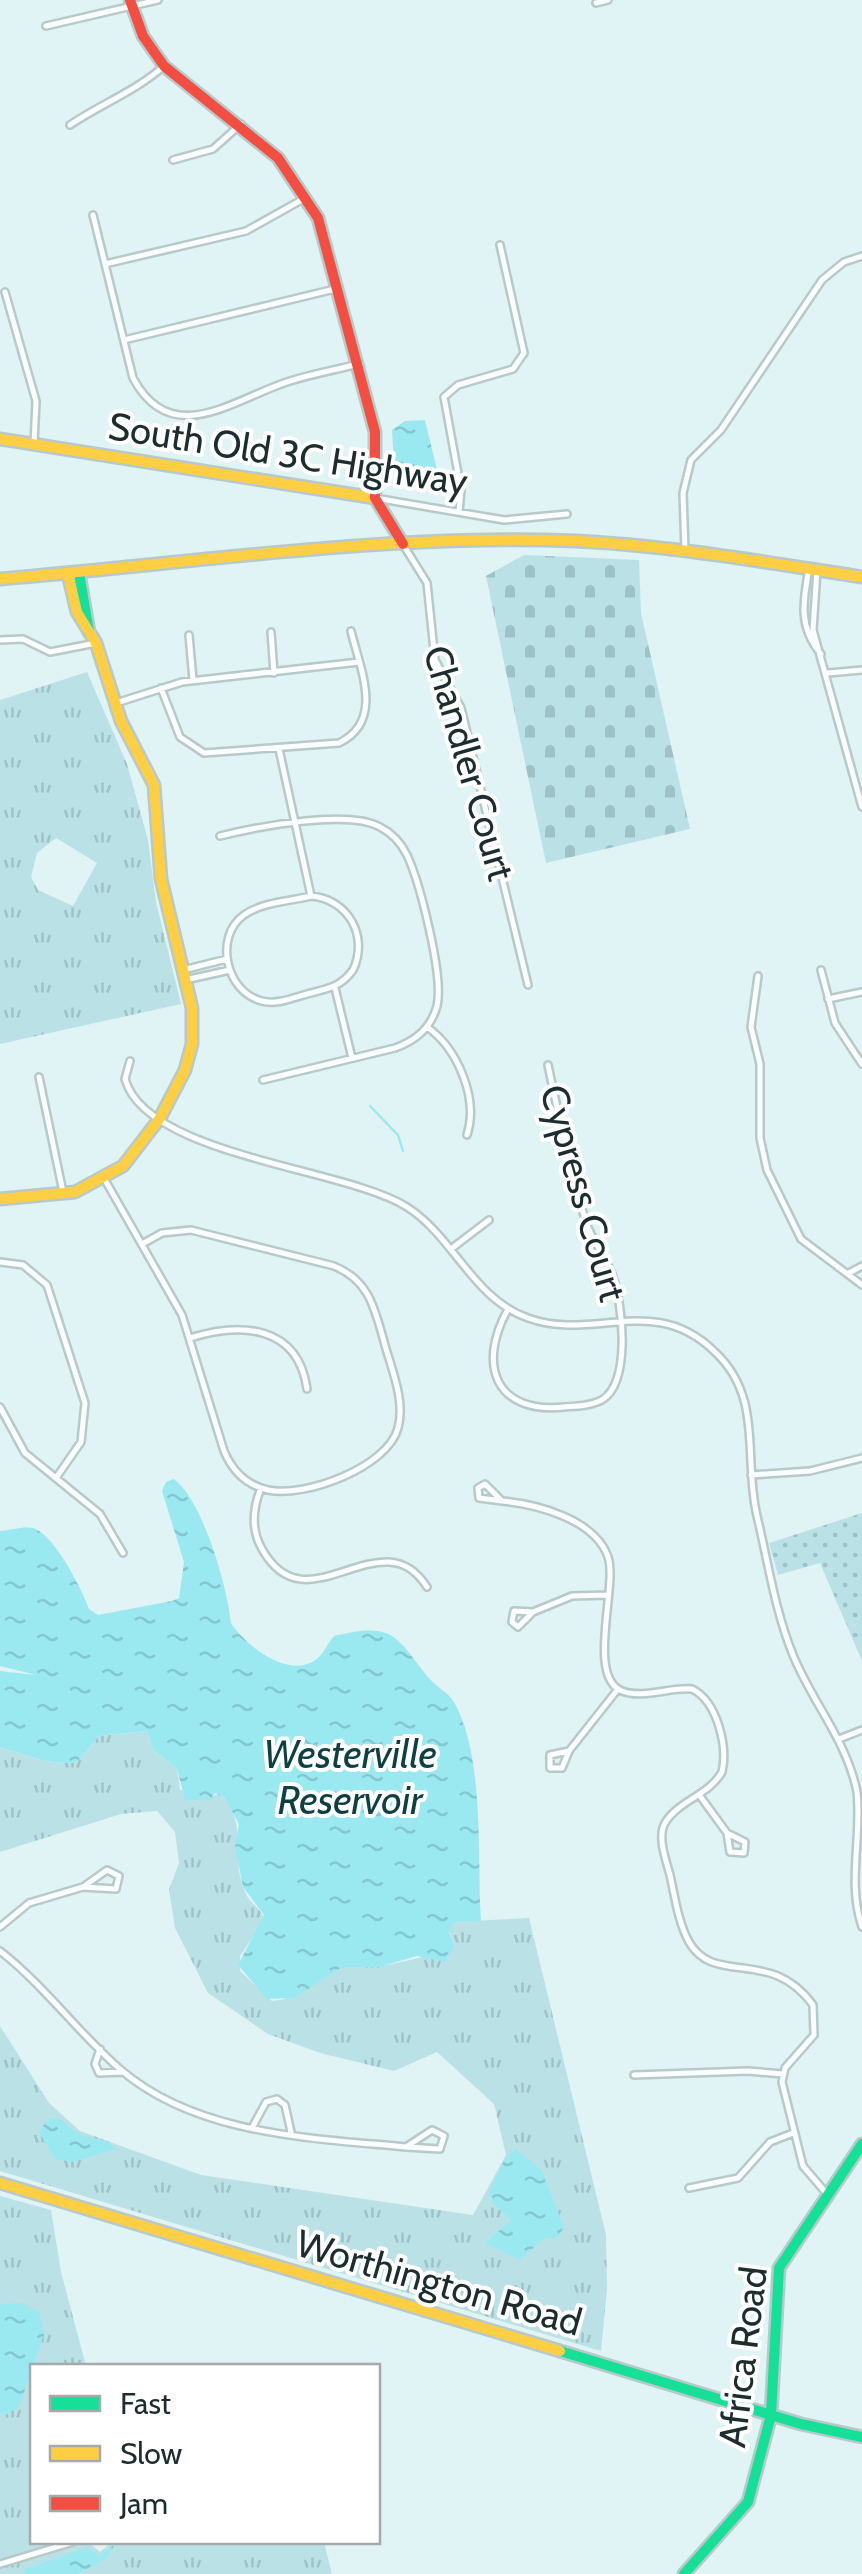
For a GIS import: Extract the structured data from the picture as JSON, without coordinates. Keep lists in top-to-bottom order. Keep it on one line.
{"streets":{"main road":["South Old 3C Highway","Worthington Road","Africa Road"],"street":["Chandler Court","Cypress Court"]},"crossings":[["Worthington Road","Africa Road"]],"water":["Westerville Reservoir"],"legend":["Fast","Slow","Jam"]}
